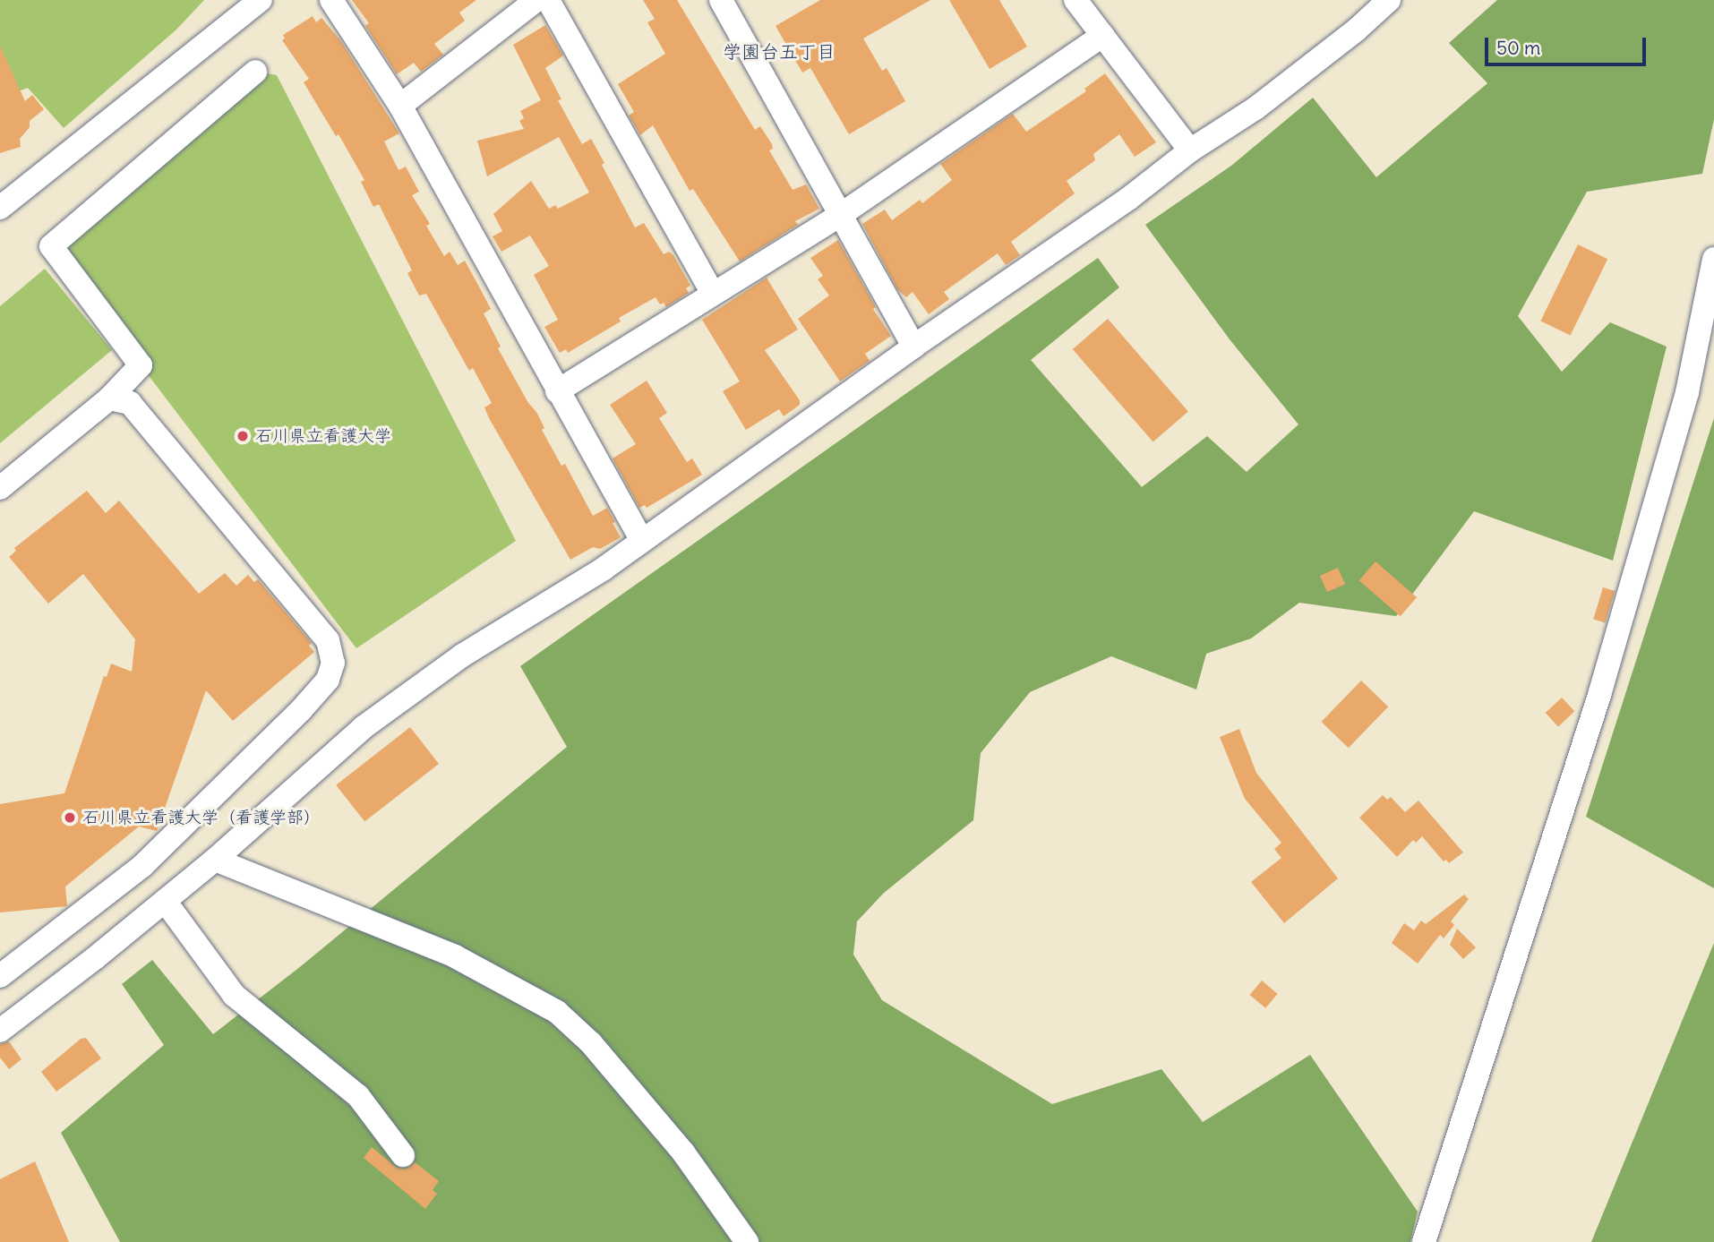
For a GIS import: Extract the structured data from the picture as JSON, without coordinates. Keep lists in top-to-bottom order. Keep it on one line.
{"districts":["学園台五丁目"],"places":["石川県立看護大学","石川県立看護大学（看護学部）"],"scale_bar":"50 m"}
